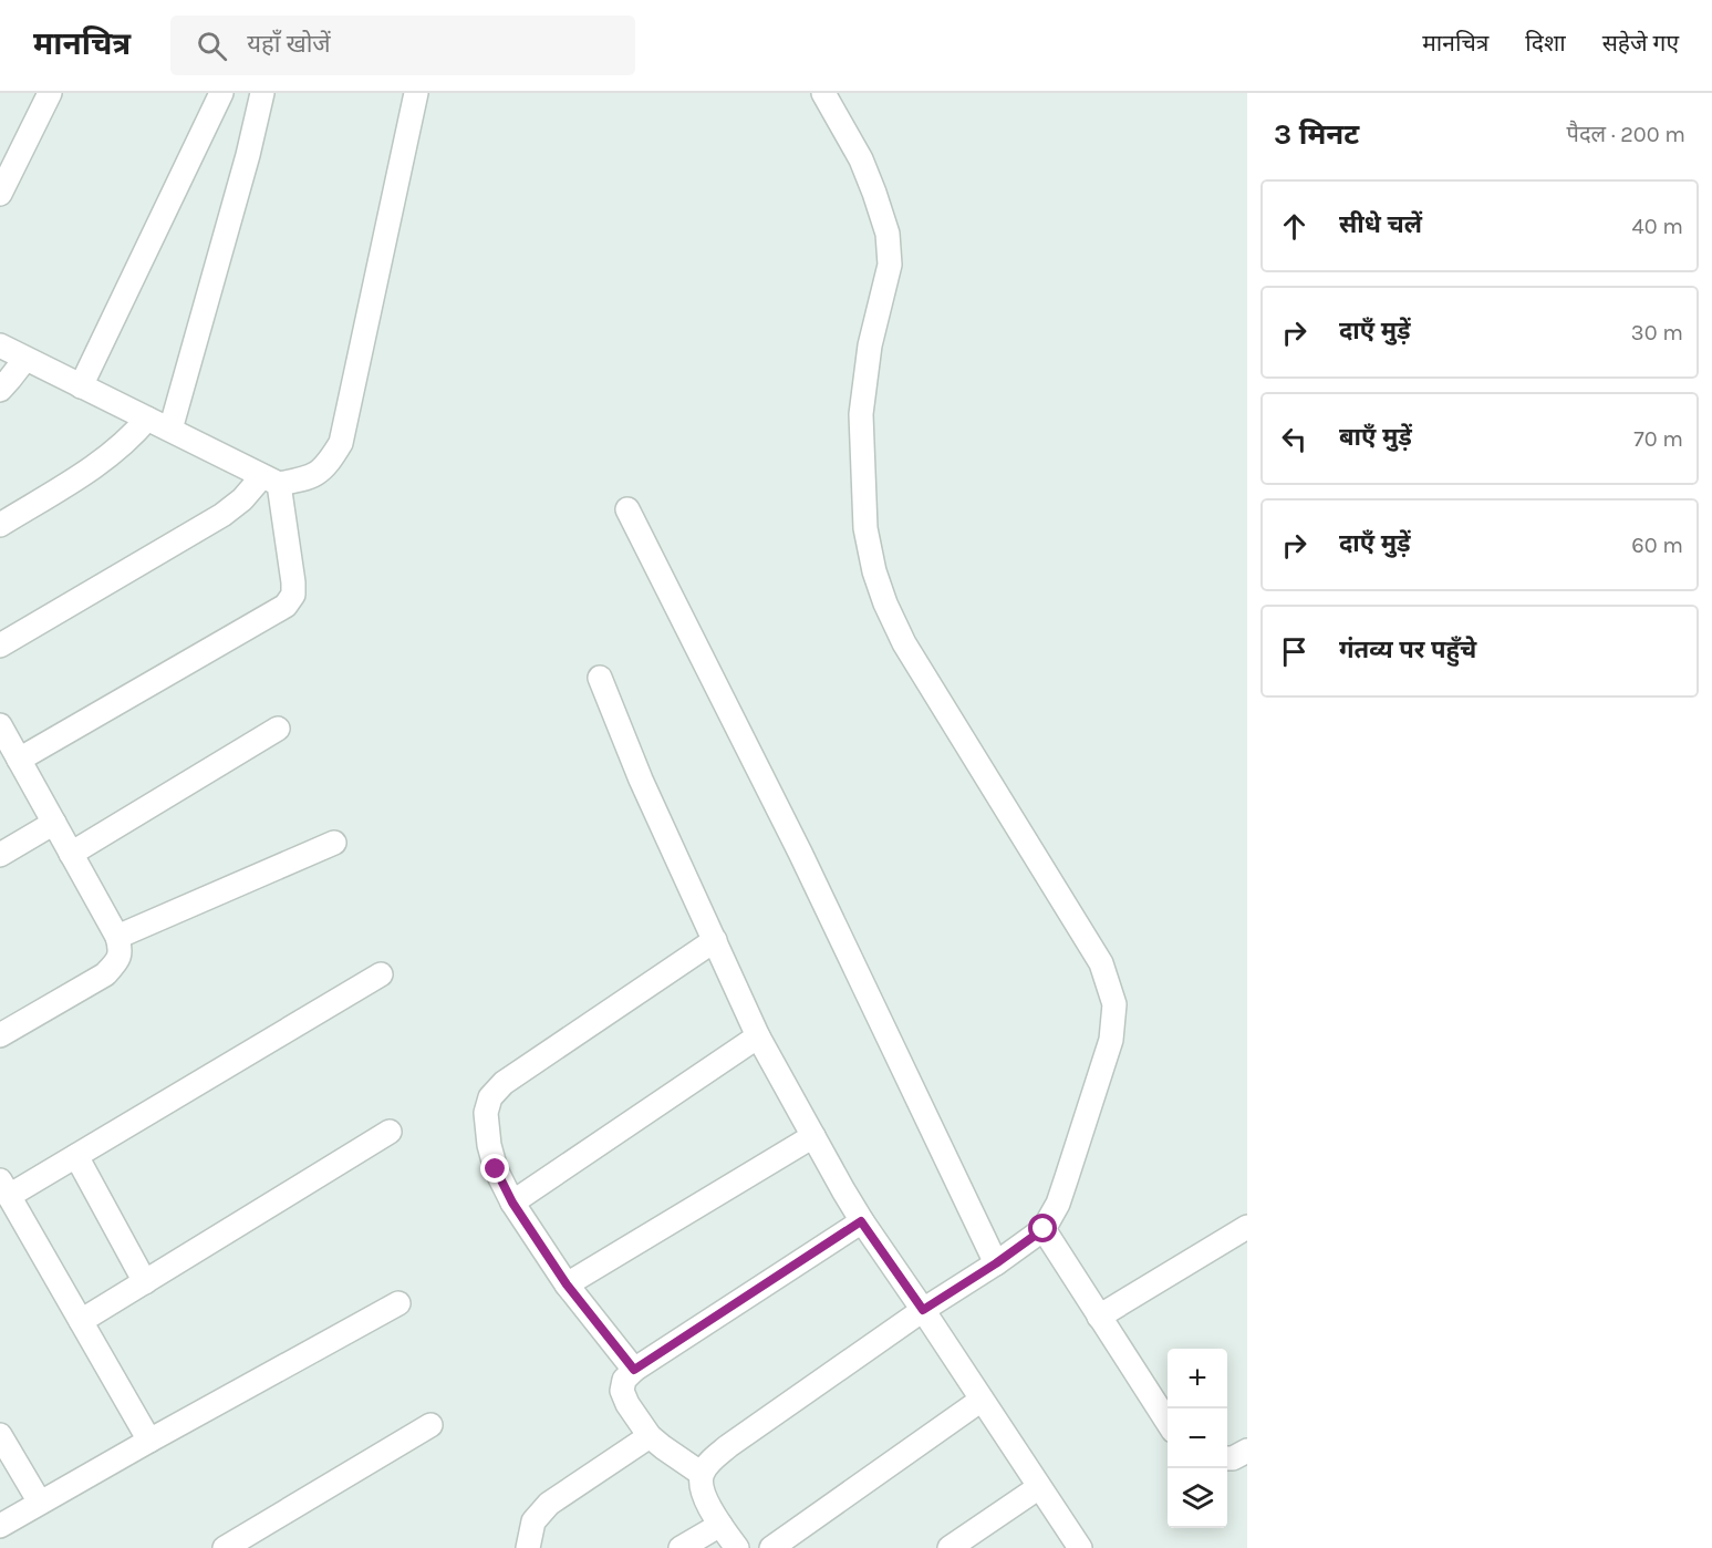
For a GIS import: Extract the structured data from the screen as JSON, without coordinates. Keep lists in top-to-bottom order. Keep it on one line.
{"page":{"header":"मानचित्र","search":"यहाँ खोजें","nav":["मानचित्र","दिशा","सहेजे गए"],"heading":["3 मिनट","पैदल · 200 m"],"list":[["सीधे चलें","40 m"],["दाएँ मुड़ें","30 m"],["बाएँ मुड़ें","70 m"],["दाएँ मुड़ें","60 m"],"गंतव्य पर पहुँचे"],"map_buttons":["+","−"]}}
